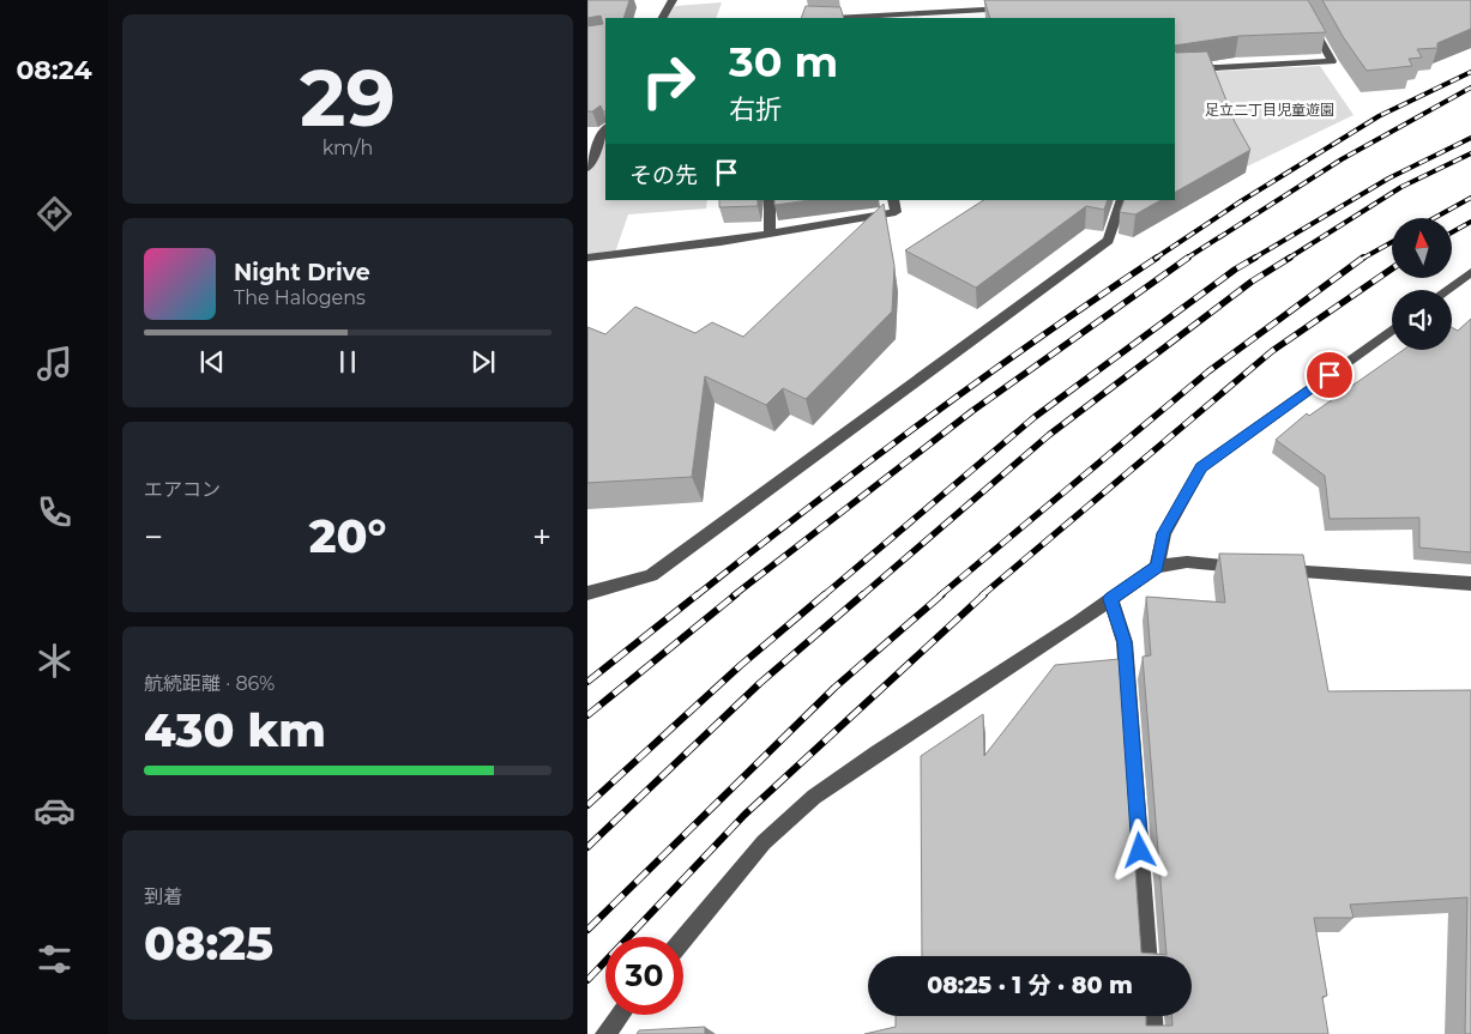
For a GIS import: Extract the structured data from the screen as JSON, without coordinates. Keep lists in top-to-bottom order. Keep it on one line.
{"parks":["足立二丁目児童遊園"],"north":"top","page":{"tabs":"08:24","tile":[["29","km/h"],"エアコン",["航続距離 · 86%","430 km"],["到着","08:25"]],"turn":["30 m","右折"],"then":"その先","song":["Night Drive","The Halogens"],"heat":["−","20°","+"],"limit":"30","trip":"08:25 · 1 分 · 80 m"}}
